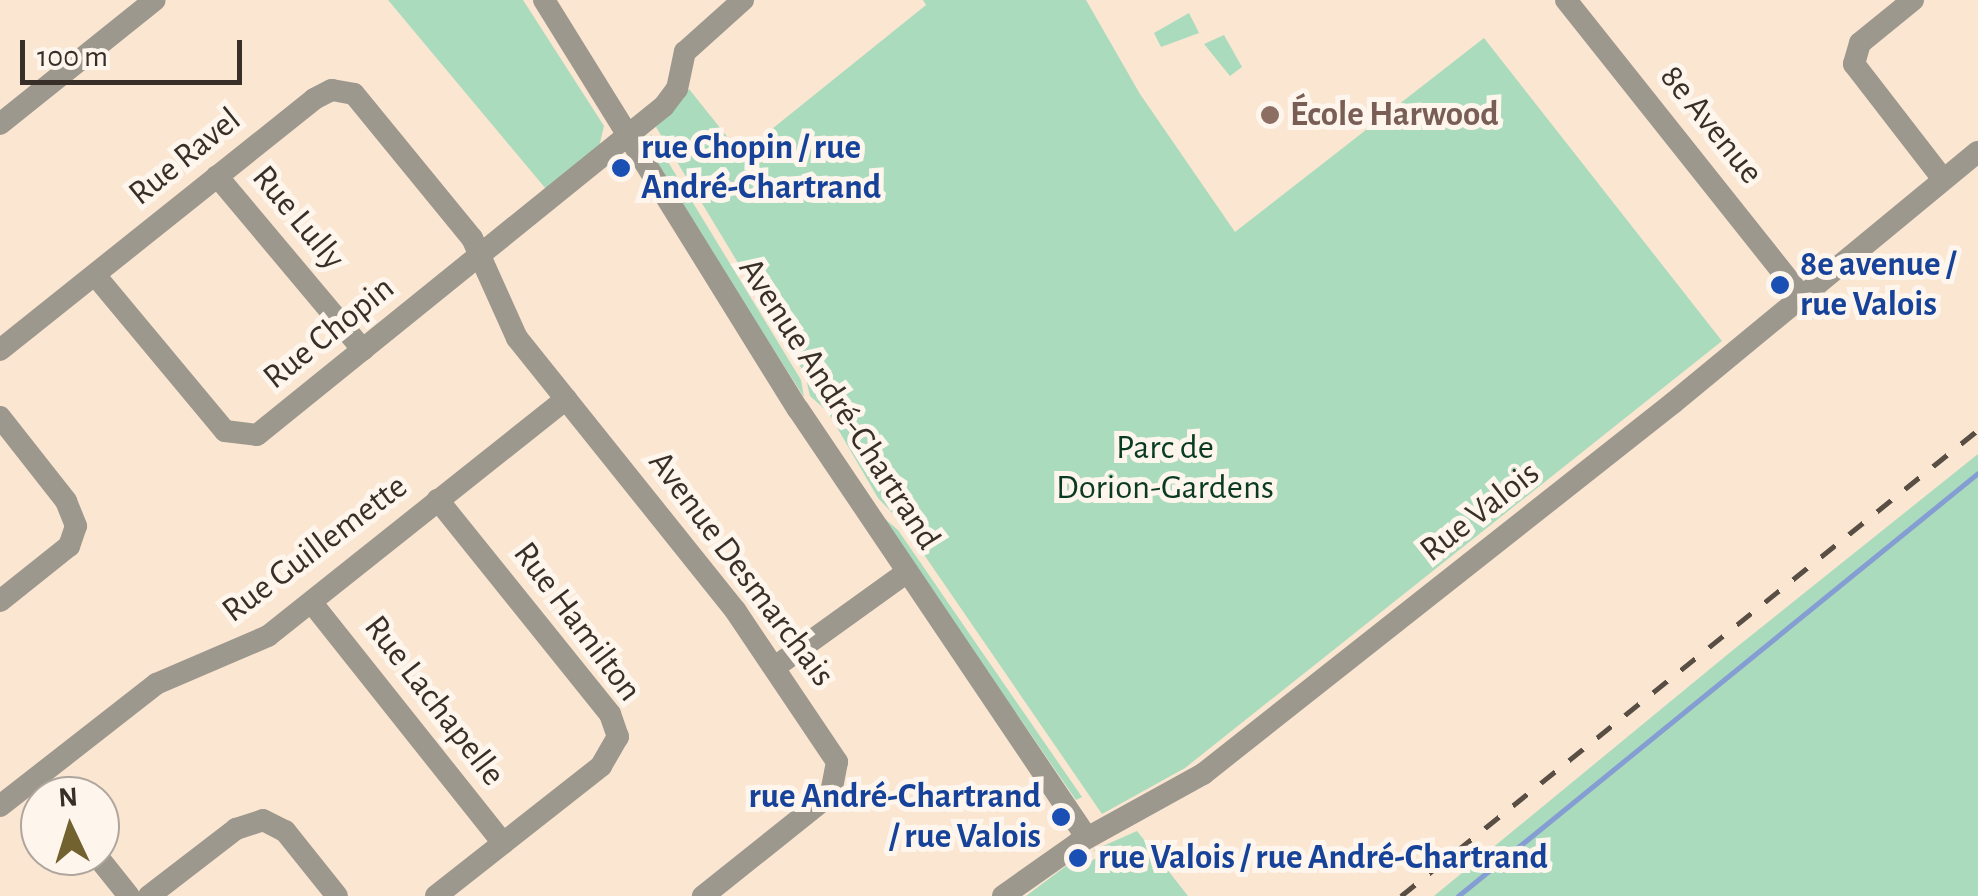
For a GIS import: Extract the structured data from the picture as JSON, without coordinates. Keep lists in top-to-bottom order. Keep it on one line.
{"streets":{"street":["8e Avenue","Rue Ravel","Rue Lully","Rue Chopin","Avenue André-Chartrand","Rue Valois","Rue Guillemette","Avenue Desmarchais","Rue Hamilton","Rue Lachapelle"]},"crossings":[["8e Avenue","Rue Valois"],["Rue Ravel","Rue Lully"],["Rue Ravel","Rue Chopin"],["Rue Ravel","Avenue Desmarchais"],["Rue Lully","Rue Chopin"],["Rue Chopin","Avenue André-Chartrand"],["Rue Chopin","Avenue Desmarchais"],["Avenue André-Chartrand","Rue Valois"],["Rue Guillemette","Avenue Desmarchais"],["Rue Guillemette","Rue Hamilton"],["Rue Guillemette","Rue Lachapelle"],["Rue Hamilton","Rue Lachapelle"]],"parks":["Parc de Dorion-Gardens"],"places":["École Harwood","rue Chopin / rue André-Chartrand","8e avenue / rue Valois","rue André-Chartrand / rue Valois","rue Valois / rue André-Chartrand"],"scale_bar":"100 m","north":"top"}
